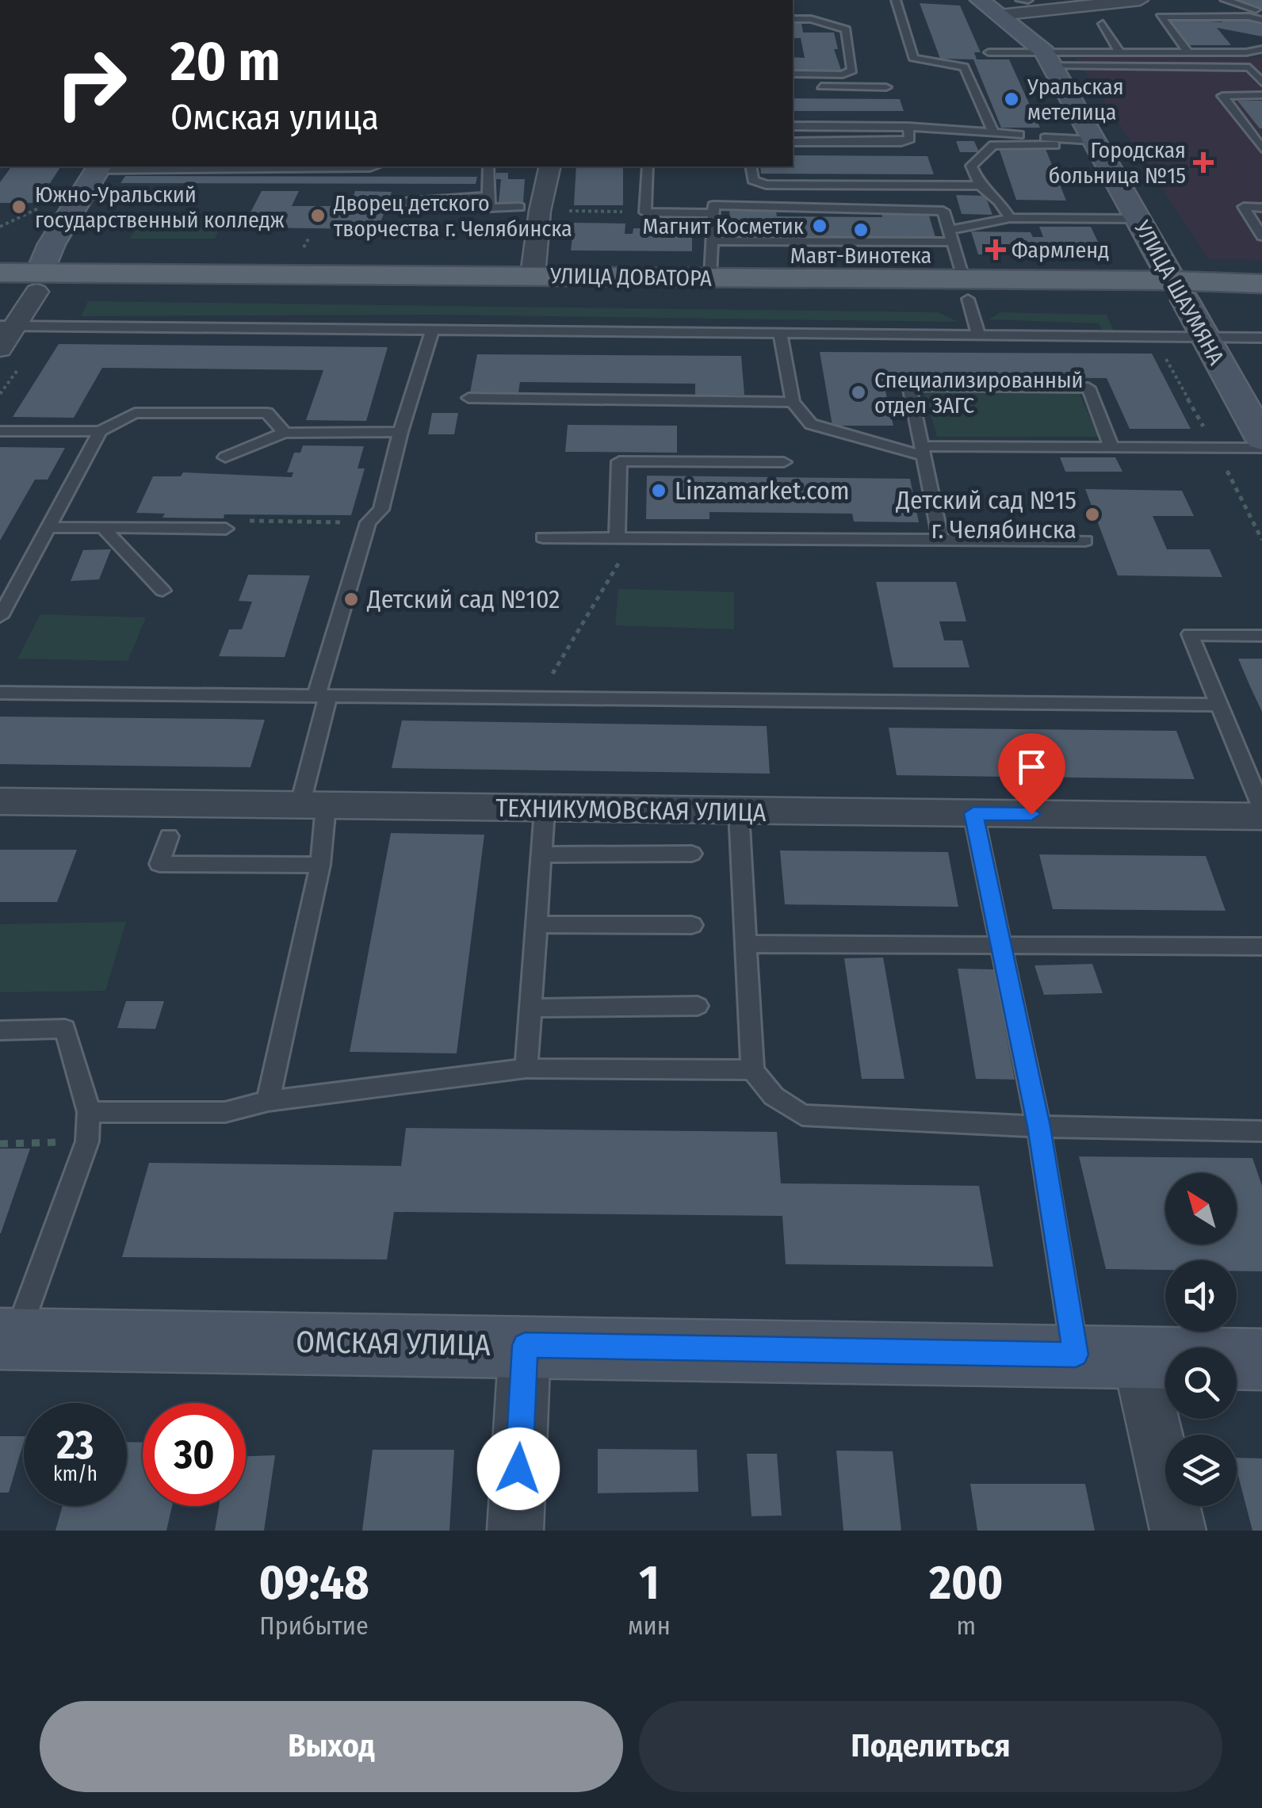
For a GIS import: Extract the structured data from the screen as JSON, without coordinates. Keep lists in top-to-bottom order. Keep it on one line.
{"streets":{"main road":["УЛИЦА ДОВАТОРА"],"street":["УЛИЦА ШАУМЯНА","ТЕХНИКУМОВСКАЯ УЛИЦА","ОМСКАЯ УЛИЦА"]},"crossings":[["УЛИЦА ДОВАТОРА","УЛИЦА ШАУМЯНА"]],"places":{"other":["Уральская метелица","Южно-Уральский государственный колледж","Дворец детского творчества г. Челябинска","Магнит Косметик","Мавт-Винотека","Специализированный отдел ЗАГС","Linzamarket.com","Детский сад №15 г. Челябинска","Детский сад №102"],"health":["Городская больница №15","Фармленд"]},"north":"top left","page":{"turn":["20 m","Омская улица"],"speed":"23 km/h","limit":"30","eta":["09:48","Прибытие","1","мин","200","m"],"buttons":["Выход","Поделиться"]}}
